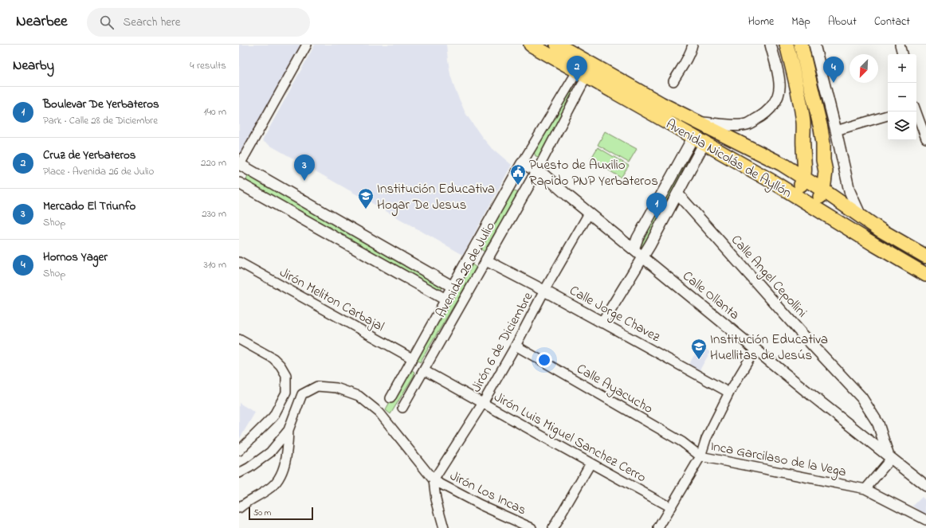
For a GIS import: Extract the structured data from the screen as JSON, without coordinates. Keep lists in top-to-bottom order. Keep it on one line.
{"streets":{"main road":["Avenida Nicolás de Ayllón"],"street":["Avenida 26 de Julio","Calle Angel Cepollini","Calle Ollanta","Jirón Meliton Carbajal","Calle Jorge Chavez","Jirón 6 de Diciembre","Calle Ayacucho","Jirón Luis Miguel Sanchez Cerro","Inca Garcilaso de la Vega","Jirón Los Incas"]},"crossings":[["Avenida Nicolás de Ayllón","Avenida 26 de Julio"],["Avenida 26 de Julio","Calle Ollanta"],["Avenida 26 de Julio","Jirón Meliton Carbajal"],["Avenida 26 de Julio","Calle Jorge Chavez"],["Avenida 26 de Julio","Jirón Luis Miguel Sanchez Cerro"],["Calle Angel Cepollini","Calle Ollanta"],["Calle Ollanta","Jirón 6 de Diciembre"],["Calle Jorge Chavez","Jirón 6 de Diciembre"],["Jirón 6 de Diciembre","Calle Ayacucho"],["Jirón 6 de Diciembre","Jirón Luis Miguel Sanchez Cerro"],["Jirón 6 de Diciembre","Jirón Los Incas"],["Calle Ayacucho","Inca Garcilaso de la Vega"],["Jirón Luis Miguel Sanchez Cerro","Inca Garcilaso de la Vega"]],"places":{"public building":["Puesto de Auxilio Rapido PNP Yerbateros"],"school or university":["Institución Educativa Hogar De Jesus","Institución Educativa Huellitas de Jesús"]},"scale_bar":"50 m","north":"bottom left","page":{"header":"Nearbee","search":"Search here","nav":["Home","Map","About","Contact"],"heading":["Nearby","4 results"],"map_buttons":["+","−"],"pins":["2","4","3","1"],"list":[{"mark":"1","name":"Boulevar De Yerbateros","note":"Park · Calle 28 de Diciembre","value":"140 m"},{"mark":"2","name":"Cruz de Yerbateros","note":"Place · Avenida 26 de Julio","value":"220 m"},{"mark":"3","name":"Mercado El Triunfo","note":"Shop","value":"230 m"},{"mark":"4","name":"Hornos Yager","note":"Shop","value":"310 m"}],"scale":"50 m"}}
